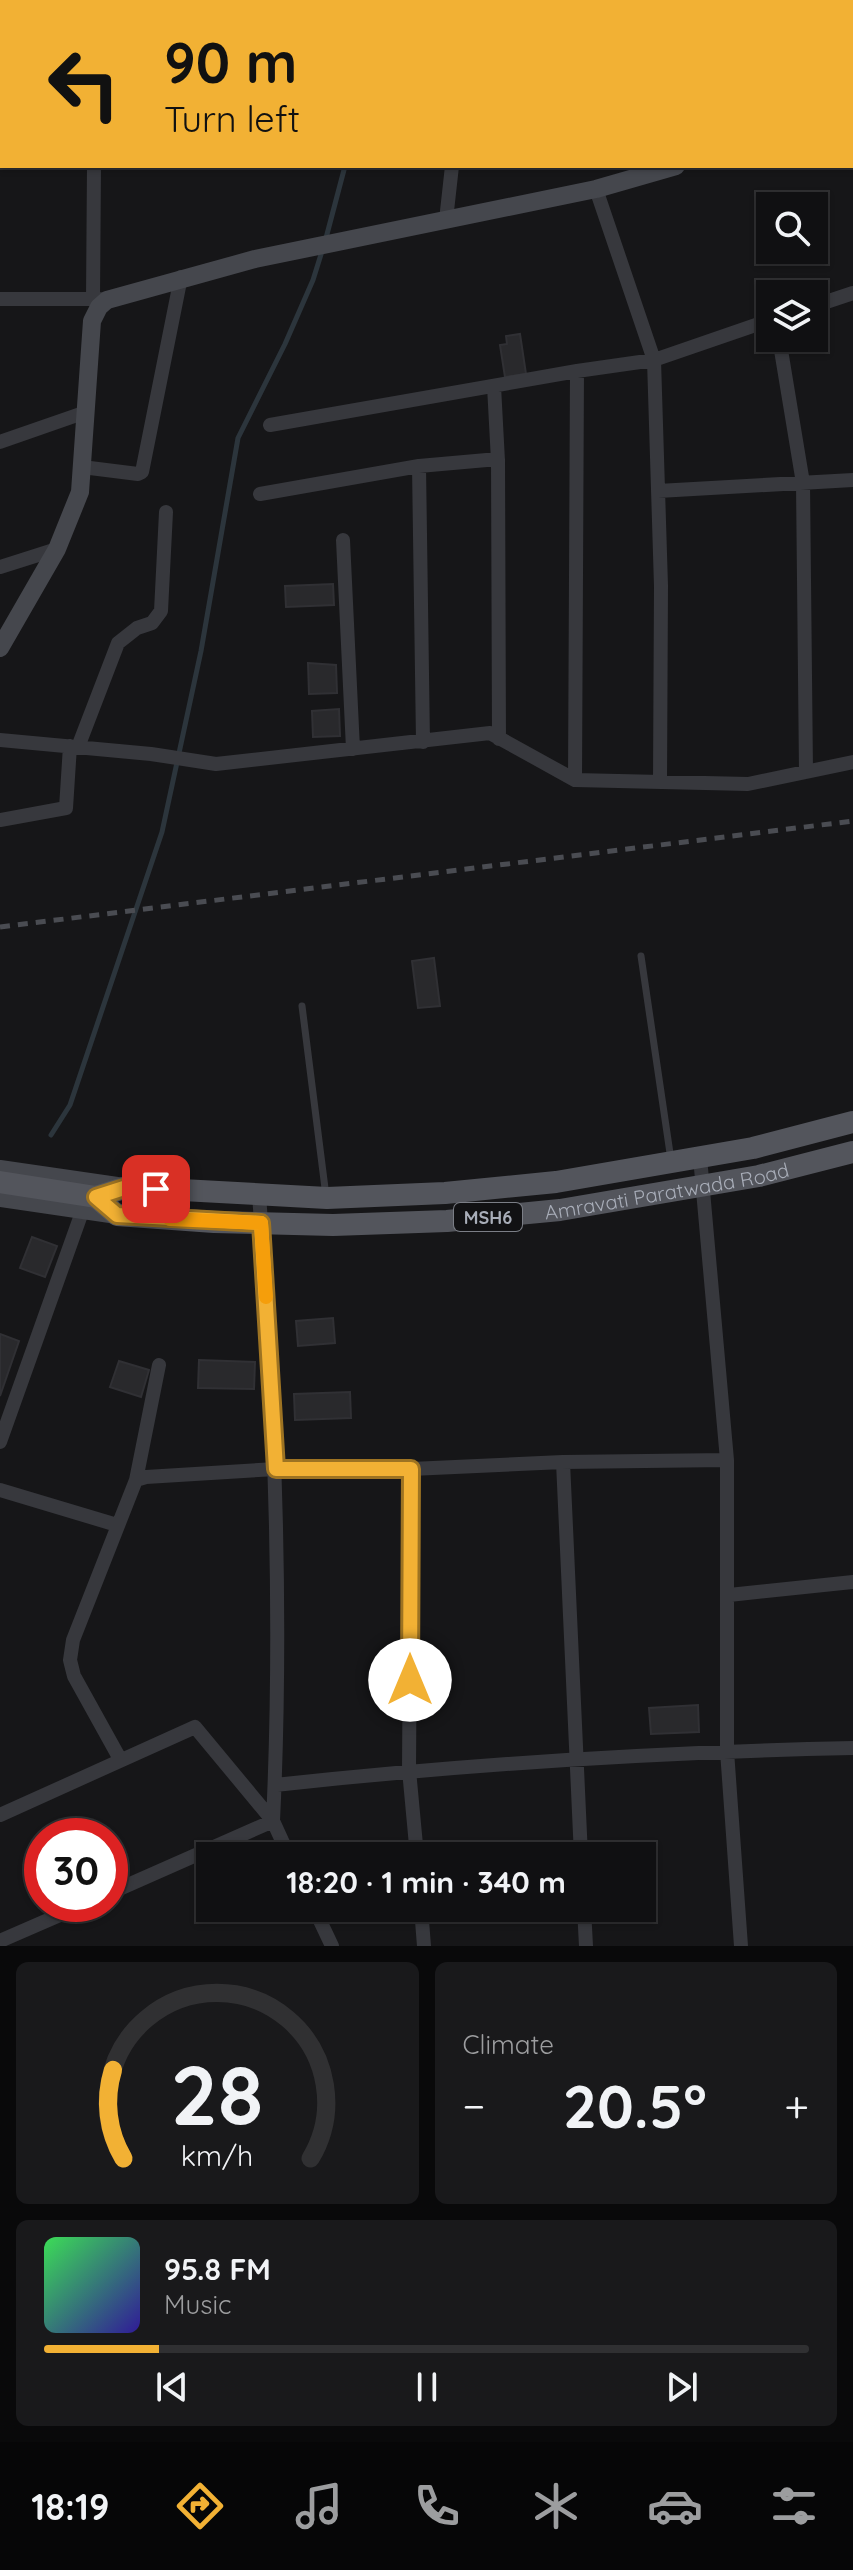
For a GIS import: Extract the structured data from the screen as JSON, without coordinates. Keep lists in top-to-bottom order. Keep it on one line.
{"streets":{"main road":["Amravati Paratwada Road","MSH6"]},"crossings":[["Amravati Paratwada Road","MSH6"]],"page":{"turn":["90 m","Turn left"],"limit":"30","trip":"18:20 · 1 min · 340 m","tile":"Climate","heat":["−","20.5°","+"],"song":["95.8 FM","Music"],"tabs":"18:19","gauge":["28","km/h"]}}
